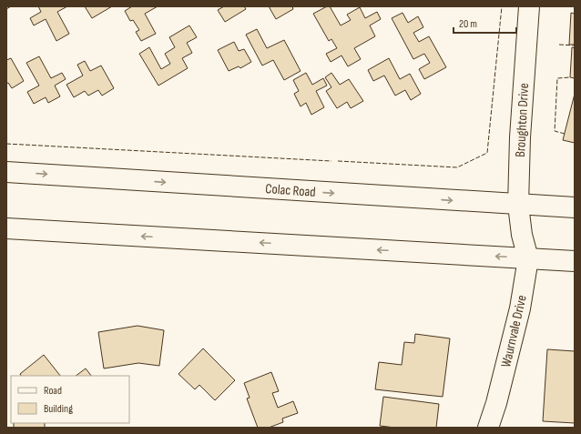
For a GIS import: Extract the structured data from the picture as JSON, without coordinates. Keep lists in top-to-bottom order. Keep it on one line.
{"streets":{"main road":["Broughton Drive","Colac Road","Waurnvale Drive"]},"crossings":[["Broughton Drive","Colac Road"],["Broughton Drive","Waurnvale Drive"]],"legend":["Road","Building"],"scale_bar":"20 m"}
